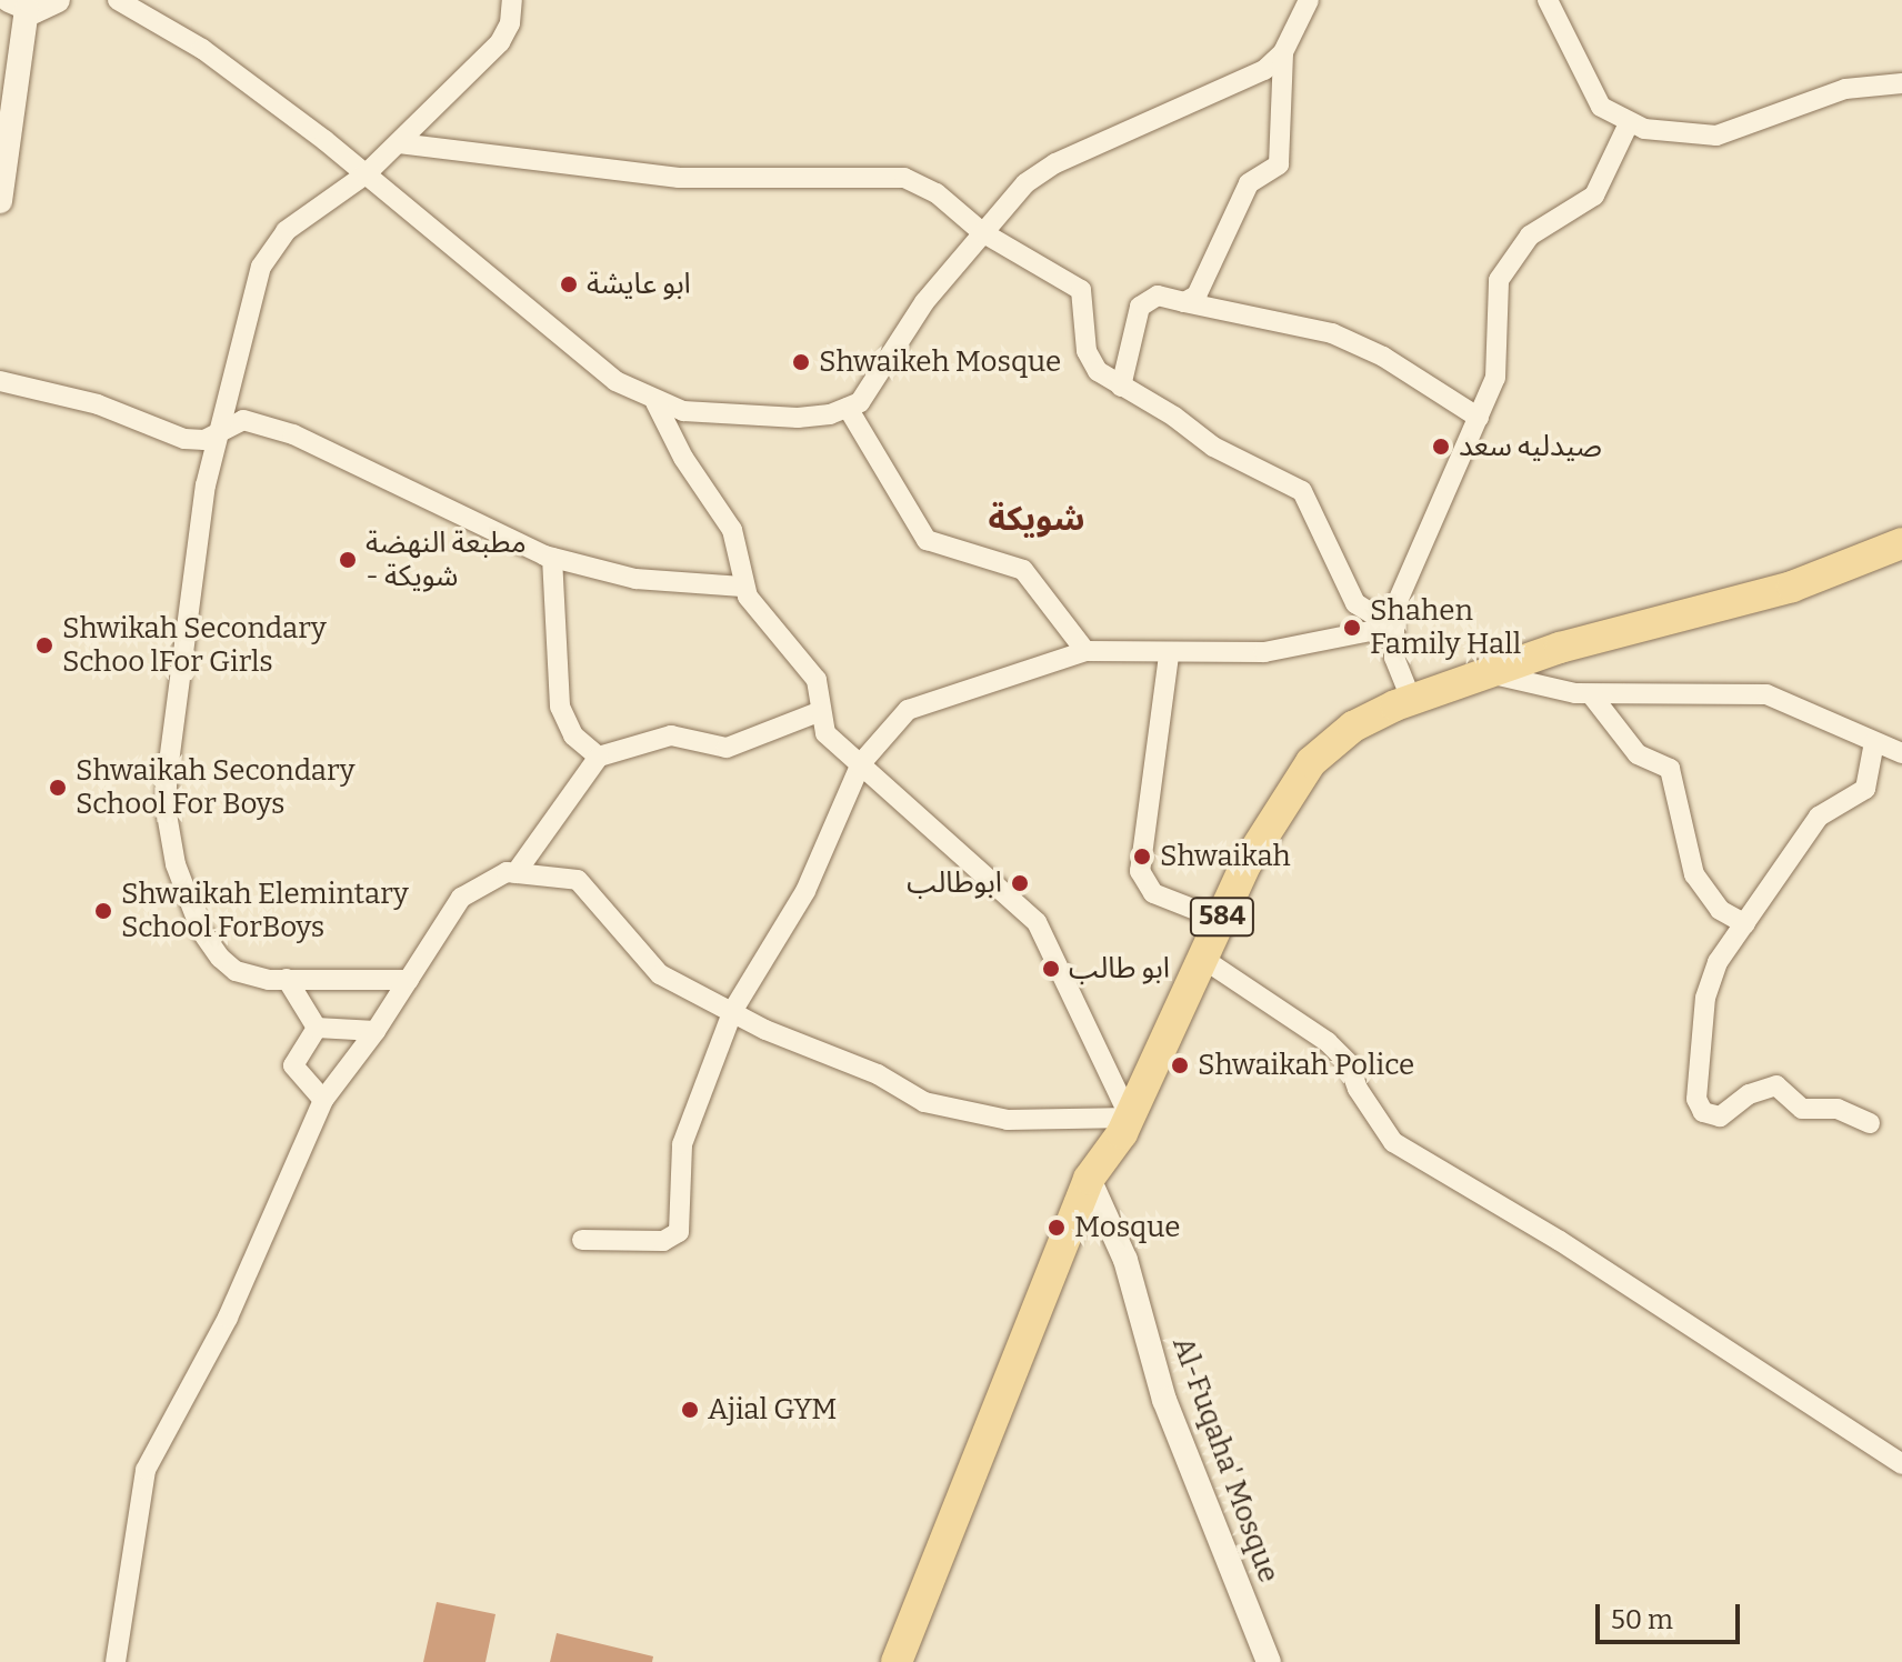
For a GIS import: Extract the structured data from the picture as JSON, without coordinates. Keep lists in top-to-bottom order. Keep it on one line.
{"streets":{"main road":["584"],"street":["Al-Fuqaha' Mosque"]},"crossings":[["584","Al-Fuqaha' Mosque"]],"districts":["شويكة"],"places":["ابو عايشة","Shwaikeh Mosque","صيدليه سعد","مطبعة النهضة - شويكة","Shahen Family Hall","Shwikah Secondary Schoo lFor Girls","Shwaikah Secondary School For Boys","Shwaikah","ابوطالب","Shwaikah Elemintary School ForBoys","ابو طالب","Shwaikah Police","Mosque","Ajial GYM"],"scale_bar":"50 m"}
